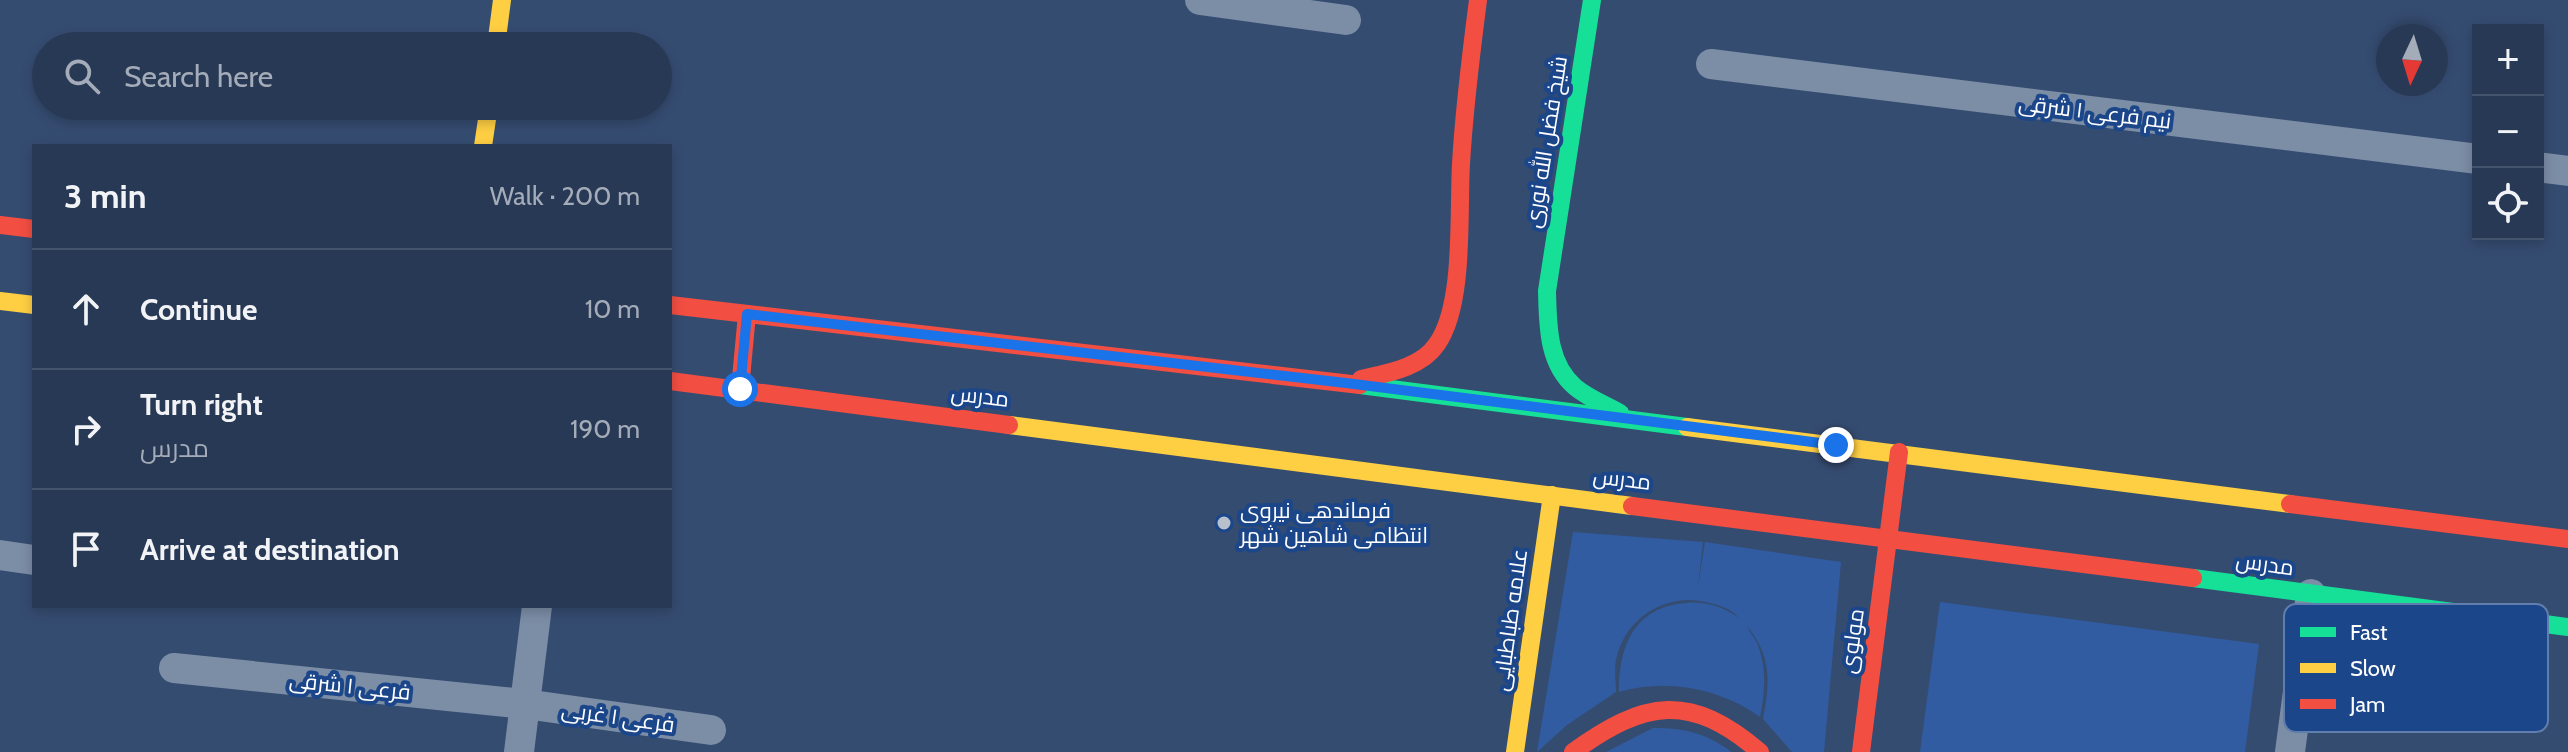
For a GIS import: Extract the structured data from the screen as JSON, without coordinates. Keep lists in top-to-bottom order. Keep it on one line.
{"streets":{"main road":["شیخ فضل الله نوری","مدرس","علامه طباطبایی","مولوی"],"street":["نیم فرعی ۱ شرقی","فرعی ۱ شرقی","فرعی ۱ غربی"]},"crossings":[["مدرس","علامه طباطبایی"],["مدرس","مولوی"],["فرعی ۱ شرقی","فرعی ۱ غربی"]],"places":["فرماندهی نیروی انتظامی شاهین شهر"],"legend":["Fast","Slow","Jam"],"north":"bottom","page":{"map_buttons":["+","−"],"search":"Search here","heading":["3 min","Walk · 200 m"],"list":[["Continue","10 m"],["Turn right","مدرس","190 m"],"Arrive at destination"]}}
